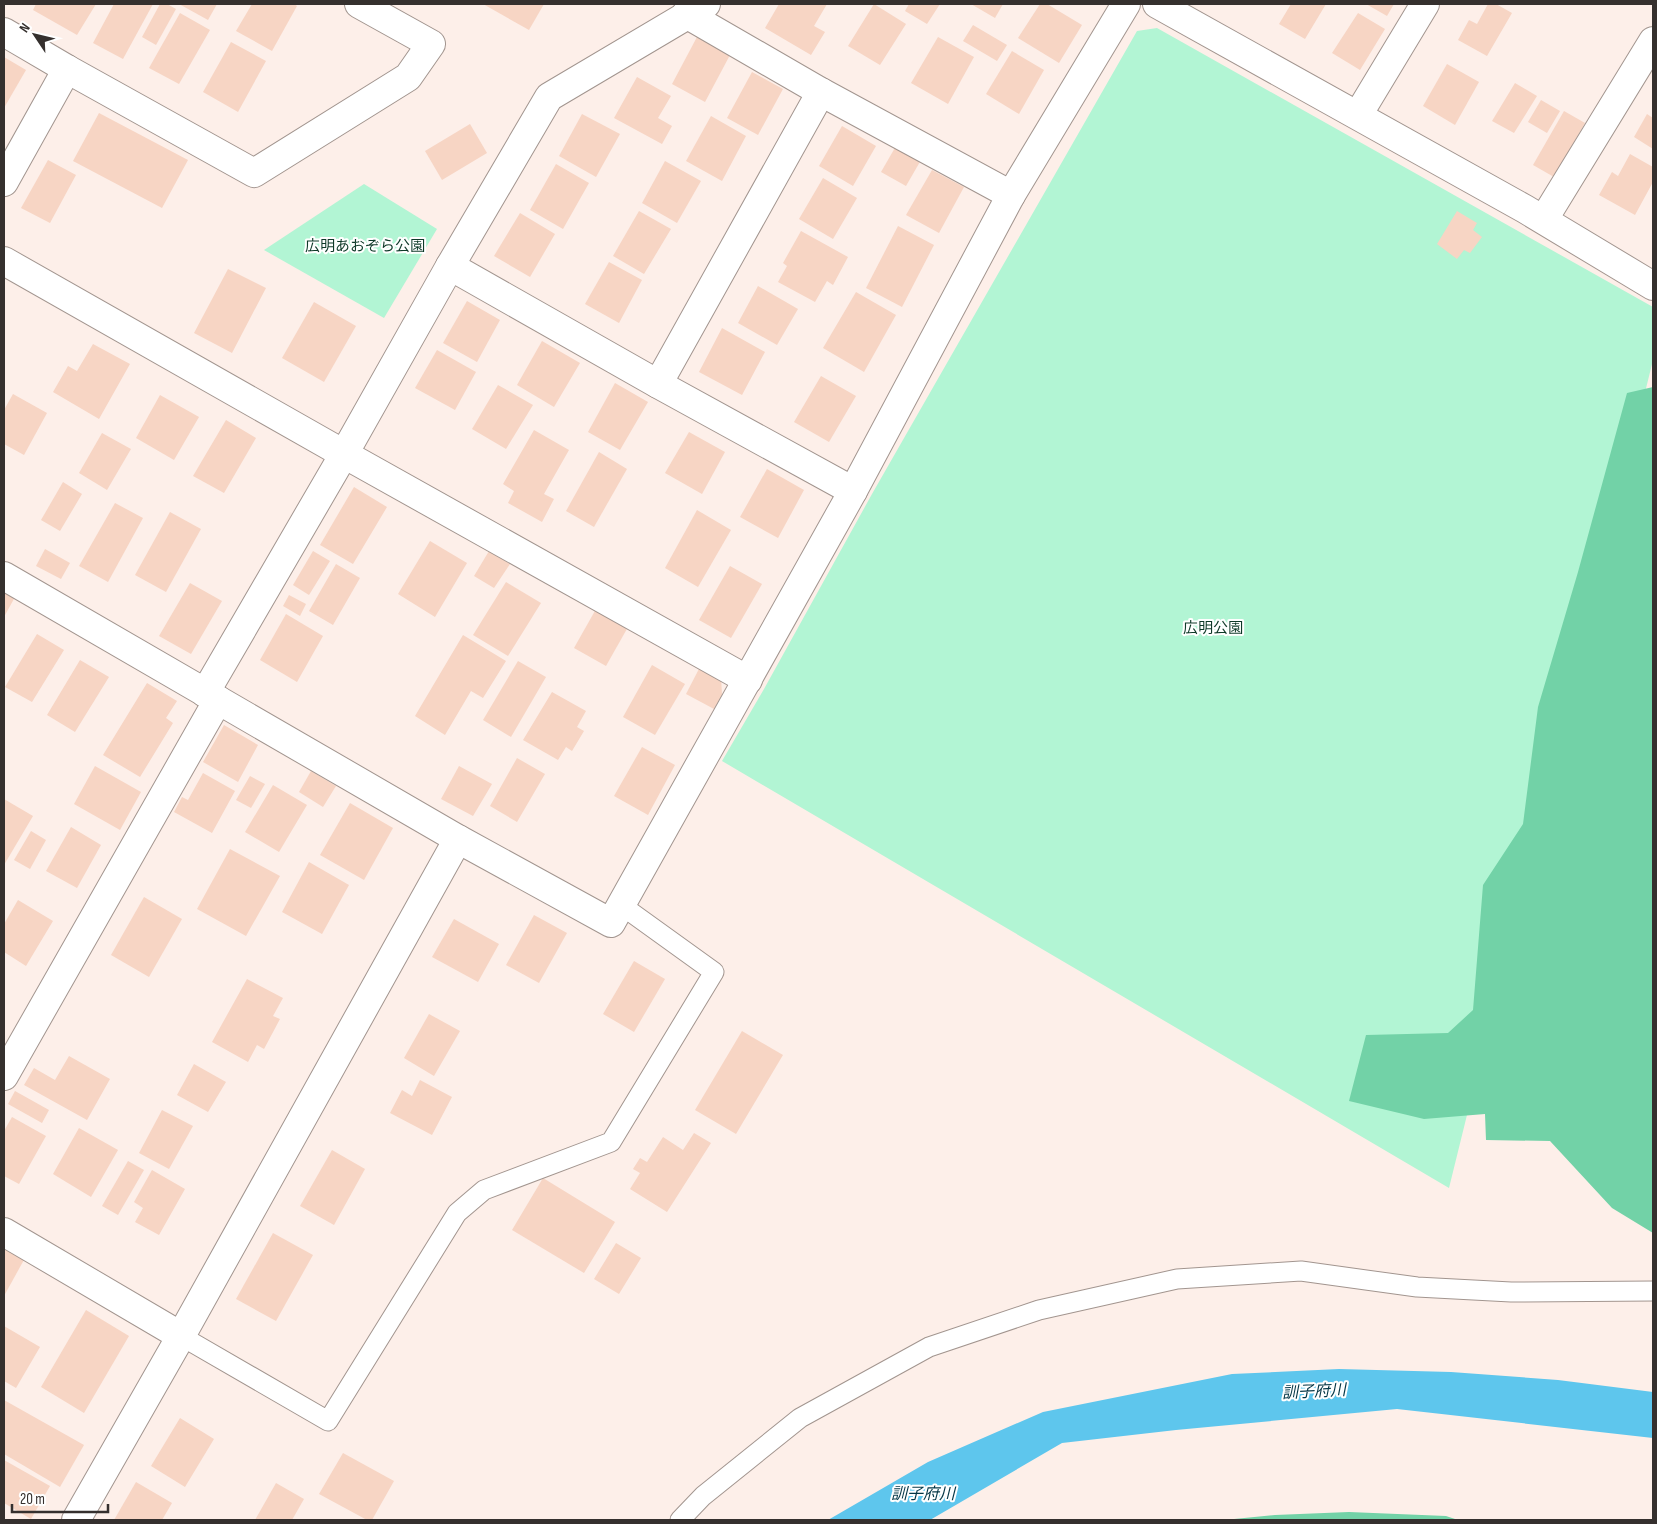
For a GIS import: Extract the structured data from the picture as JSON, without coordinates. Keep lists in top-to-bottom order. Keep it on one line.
{"water":["訓子府川"],"parks":["広明あおぞら公園","広明公園"],"scale_bar":"20 m","north":"top left"}
